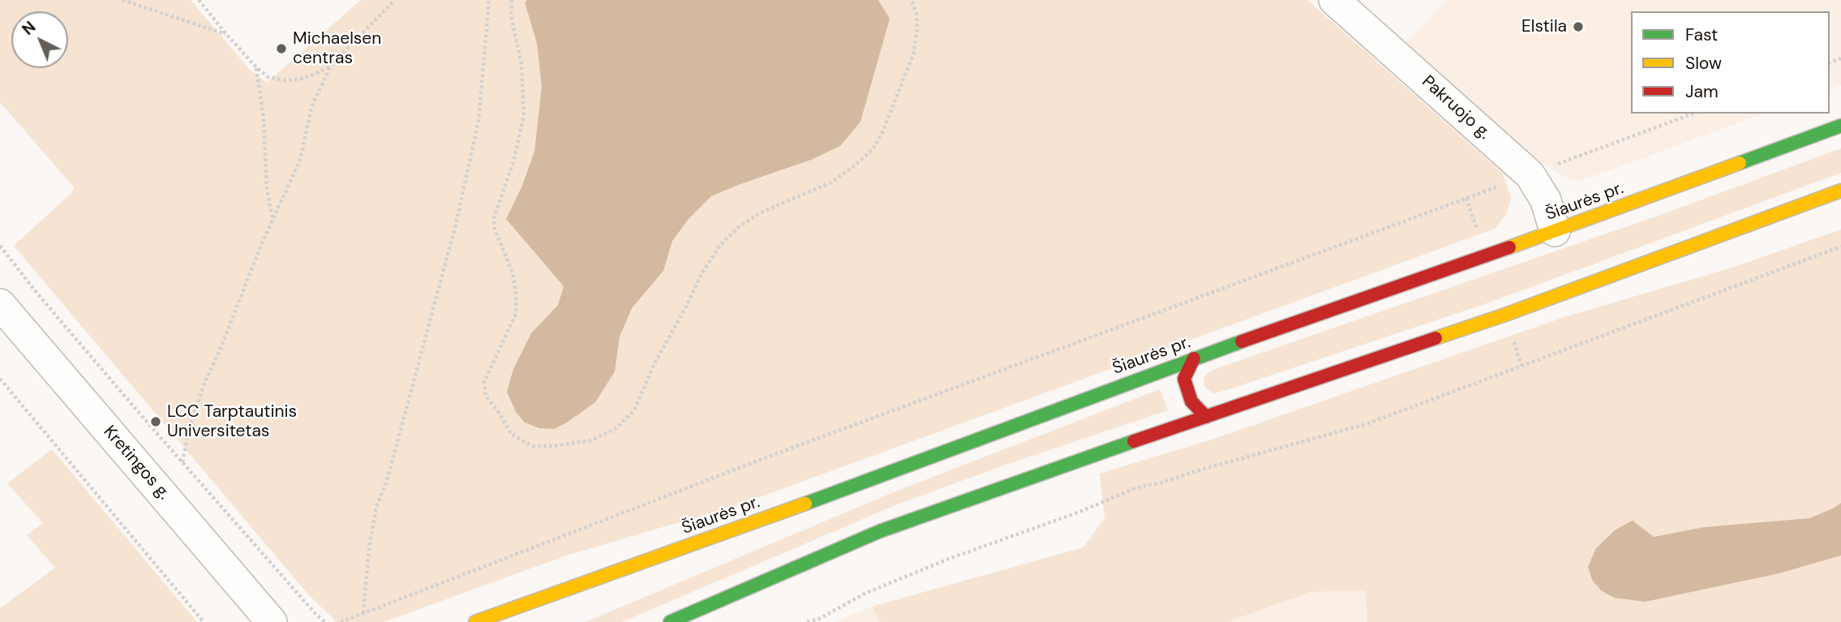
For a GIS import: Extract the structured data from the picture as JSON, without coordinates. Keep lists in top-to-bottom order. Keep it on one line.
{"streets":{"main road":["Šiaurės pr."],"street":["Pakruojo g.","Kretingos g."]},"crossings":[["Pakruojo g.","Šiaurės pr."]],"places":["Elstila","Michaelsen centras","LCC Tarptautinis Universitetas"],"legend":["Fast","Slow","Jam"],"north":"top left"}
